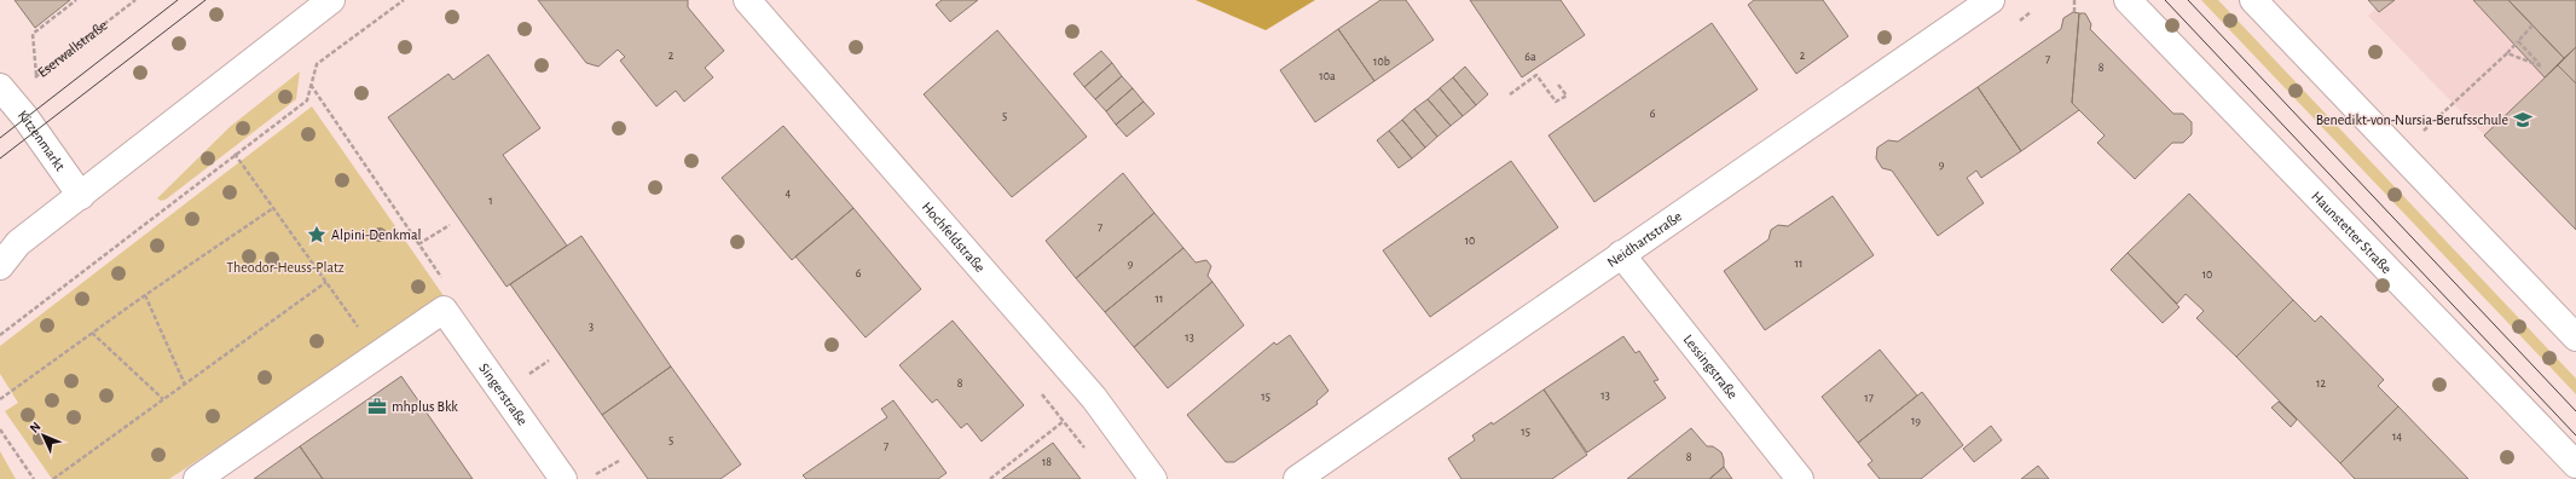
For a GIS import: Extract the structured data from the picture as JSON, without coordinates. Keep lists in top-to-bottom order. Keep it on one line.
{"streets":{"street":["Kitzenmarkt","Haunstetter Straße","Hochfeldstraße","Neidhartstraße","Lessingstraße","Singerstraße"],"path":["Eserwallstraße"]},"crossings":[["Eserwallstraße","Kitzenmarkt"],["Neidhartstraße","Lessingstraße"]],"parks":["Theodor-Heuss-Platz"],"places":{"school or university":["Benedikt-von-Nursia-Berufsschule"],"place":["Alpini-Denkmal"],"office":["mhplus Bkk"]},"house_numbers":["2","2","6a","7","10b","8","10a","6","5","9","4","1","7","10","9","11","6","10","11","3","13","8","12","13","15","17","19","15","14","5","7","8","18"],"north":"top left"}
